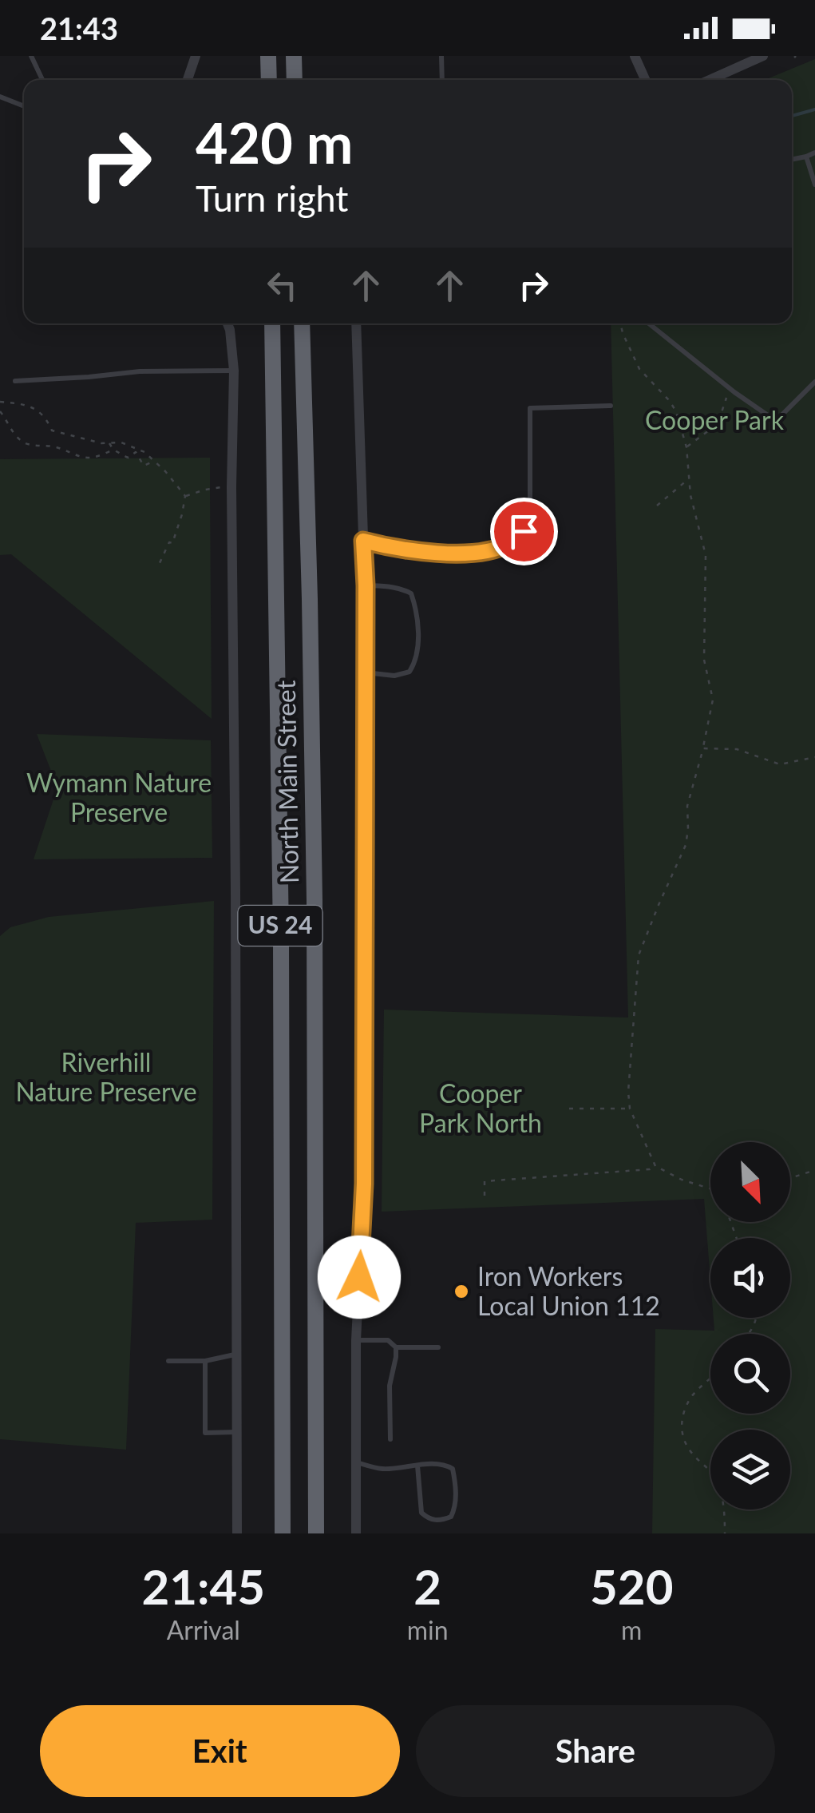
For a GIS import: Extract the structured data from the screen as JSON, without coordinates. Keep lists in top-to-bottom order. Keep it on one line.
{"streets":{"highway":["North Main Street","US 24"]},"parks":["Cooper Park","Wymann Nature Preserve","Riverhill Nature Preserve","Cooper Park North"],"places":["Iron Workers Local Union 112"],"north":"bottom right","page":{"status":"21:43","turn":["420 m","Turn right"],"eta":["21:45","Arrival","2","min","520","m"],"buttons":["Exit","Share"]}}
